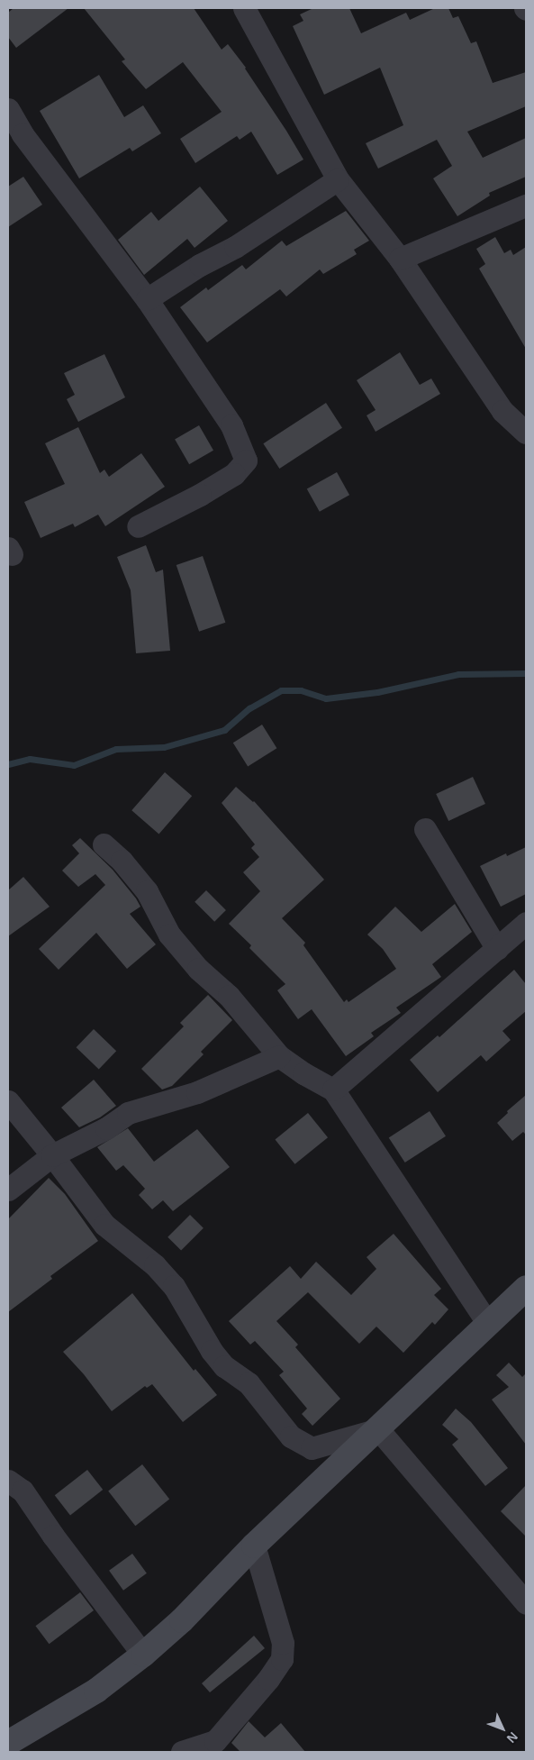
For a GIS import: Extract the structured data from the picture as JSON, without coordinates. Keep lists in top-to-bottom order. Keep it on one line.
{"north":"bottom right"}
